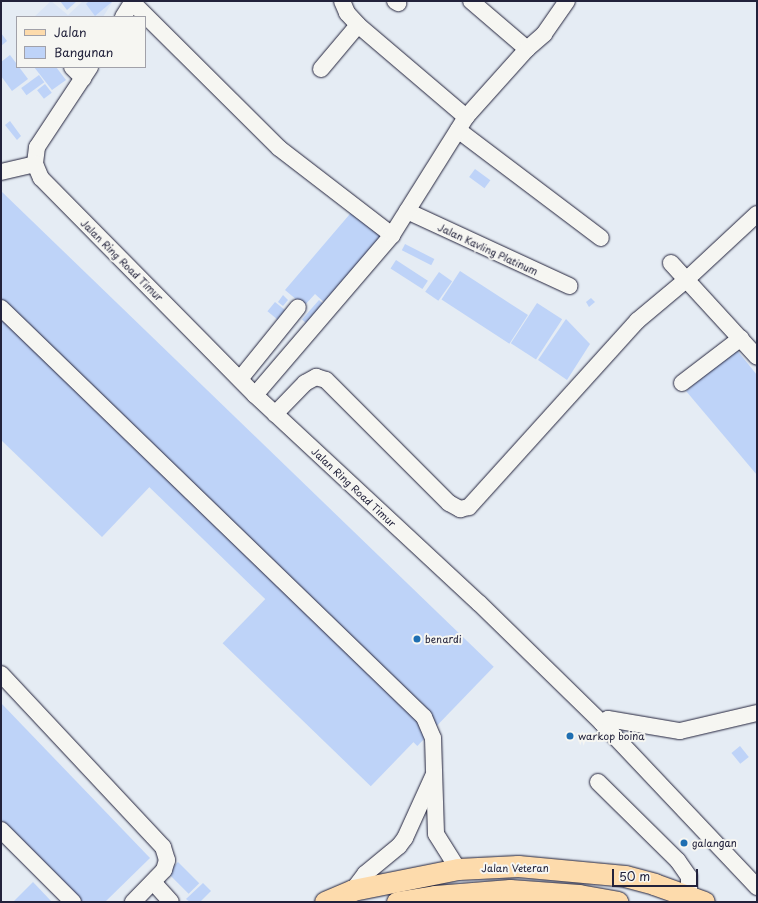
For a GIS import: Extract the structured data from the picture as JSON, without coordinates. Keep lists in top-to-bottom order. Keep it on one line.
{"streets":{"main road":["Jalan Veteran"],"street":["Jalan Kavling Platinum","Jalan Ring Road Timur"]},"places":["benardi","warkop boina","galangan"],"legend":["Jalan","Bangunan"],"scale_bar":"50 m"}
